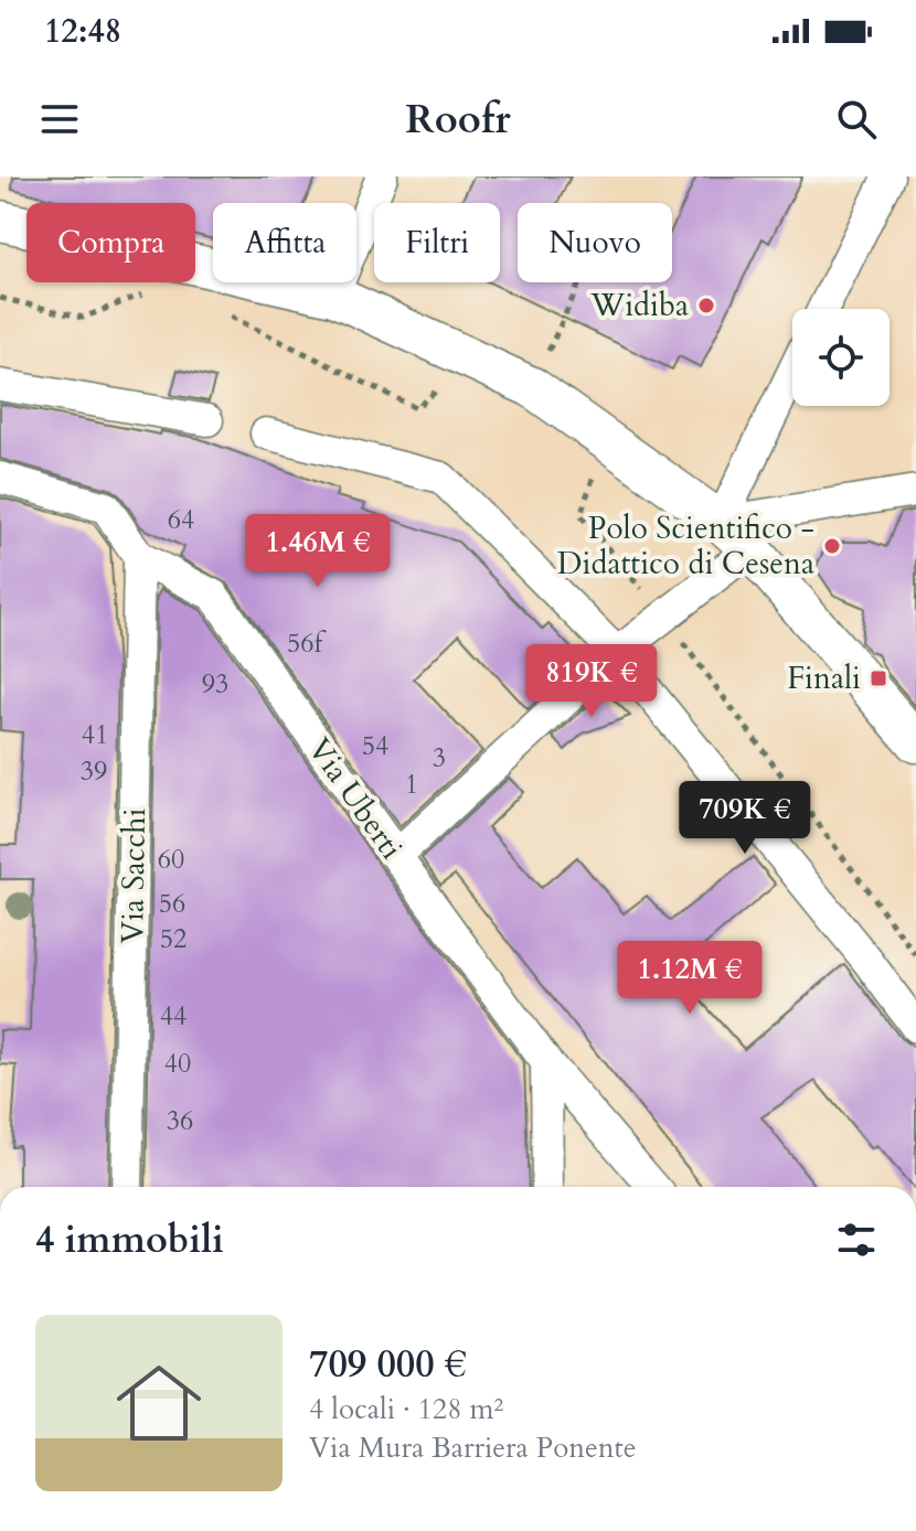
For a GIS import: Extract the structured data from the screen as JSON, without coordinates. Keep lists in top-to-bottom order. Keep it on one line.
{"streets":{"street":["Via Uberti","Via Sacchi"]},"crossings":[["Via Uberti","Via Sacchi"]],"places":{"other":["Widiba","Polo Scientifico - Didattico di Cesena"],"transit":["Finali"]},"house_numbers":["64","56f","93","41","54","3","39","1","60","56","52","44","40","36"],"page":{"status":"12:48","header":"Roofr","chip":["Compra","Affitta","Filtri","Nuovo"],"price":["1.46M €","819K €","709K €","1.12M €"],"heading":"4 immobili","list":[{"name":"709 000 €","note":"4 locali · 128 m² · Via Mura Barriera Ponente"}]}}
